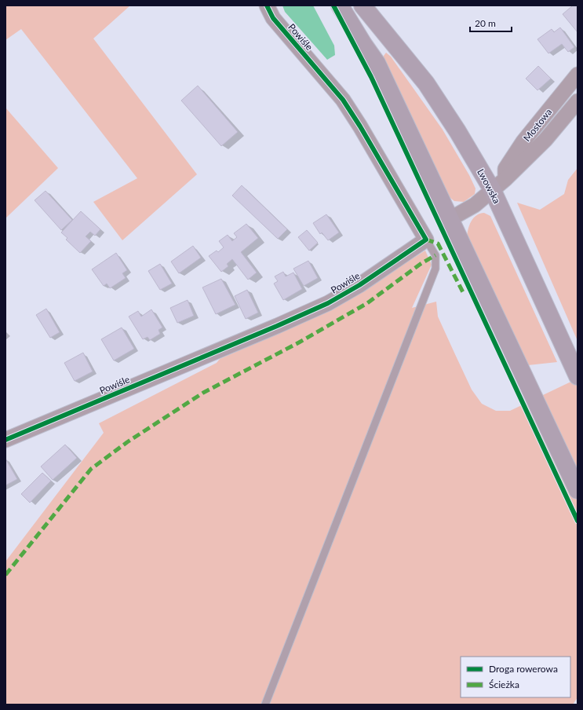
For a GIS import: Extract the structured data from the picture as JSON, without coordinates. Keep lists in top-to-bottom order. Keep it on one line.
{"streets":{"main road":["Lwowska"],"street":["Powiśle","Mostowa"]},"crossings":[["Mostowa","Lwowska"]],"legend":["Droga rowerowa","Ścieżka"],"scale_bar":"20 m"}
